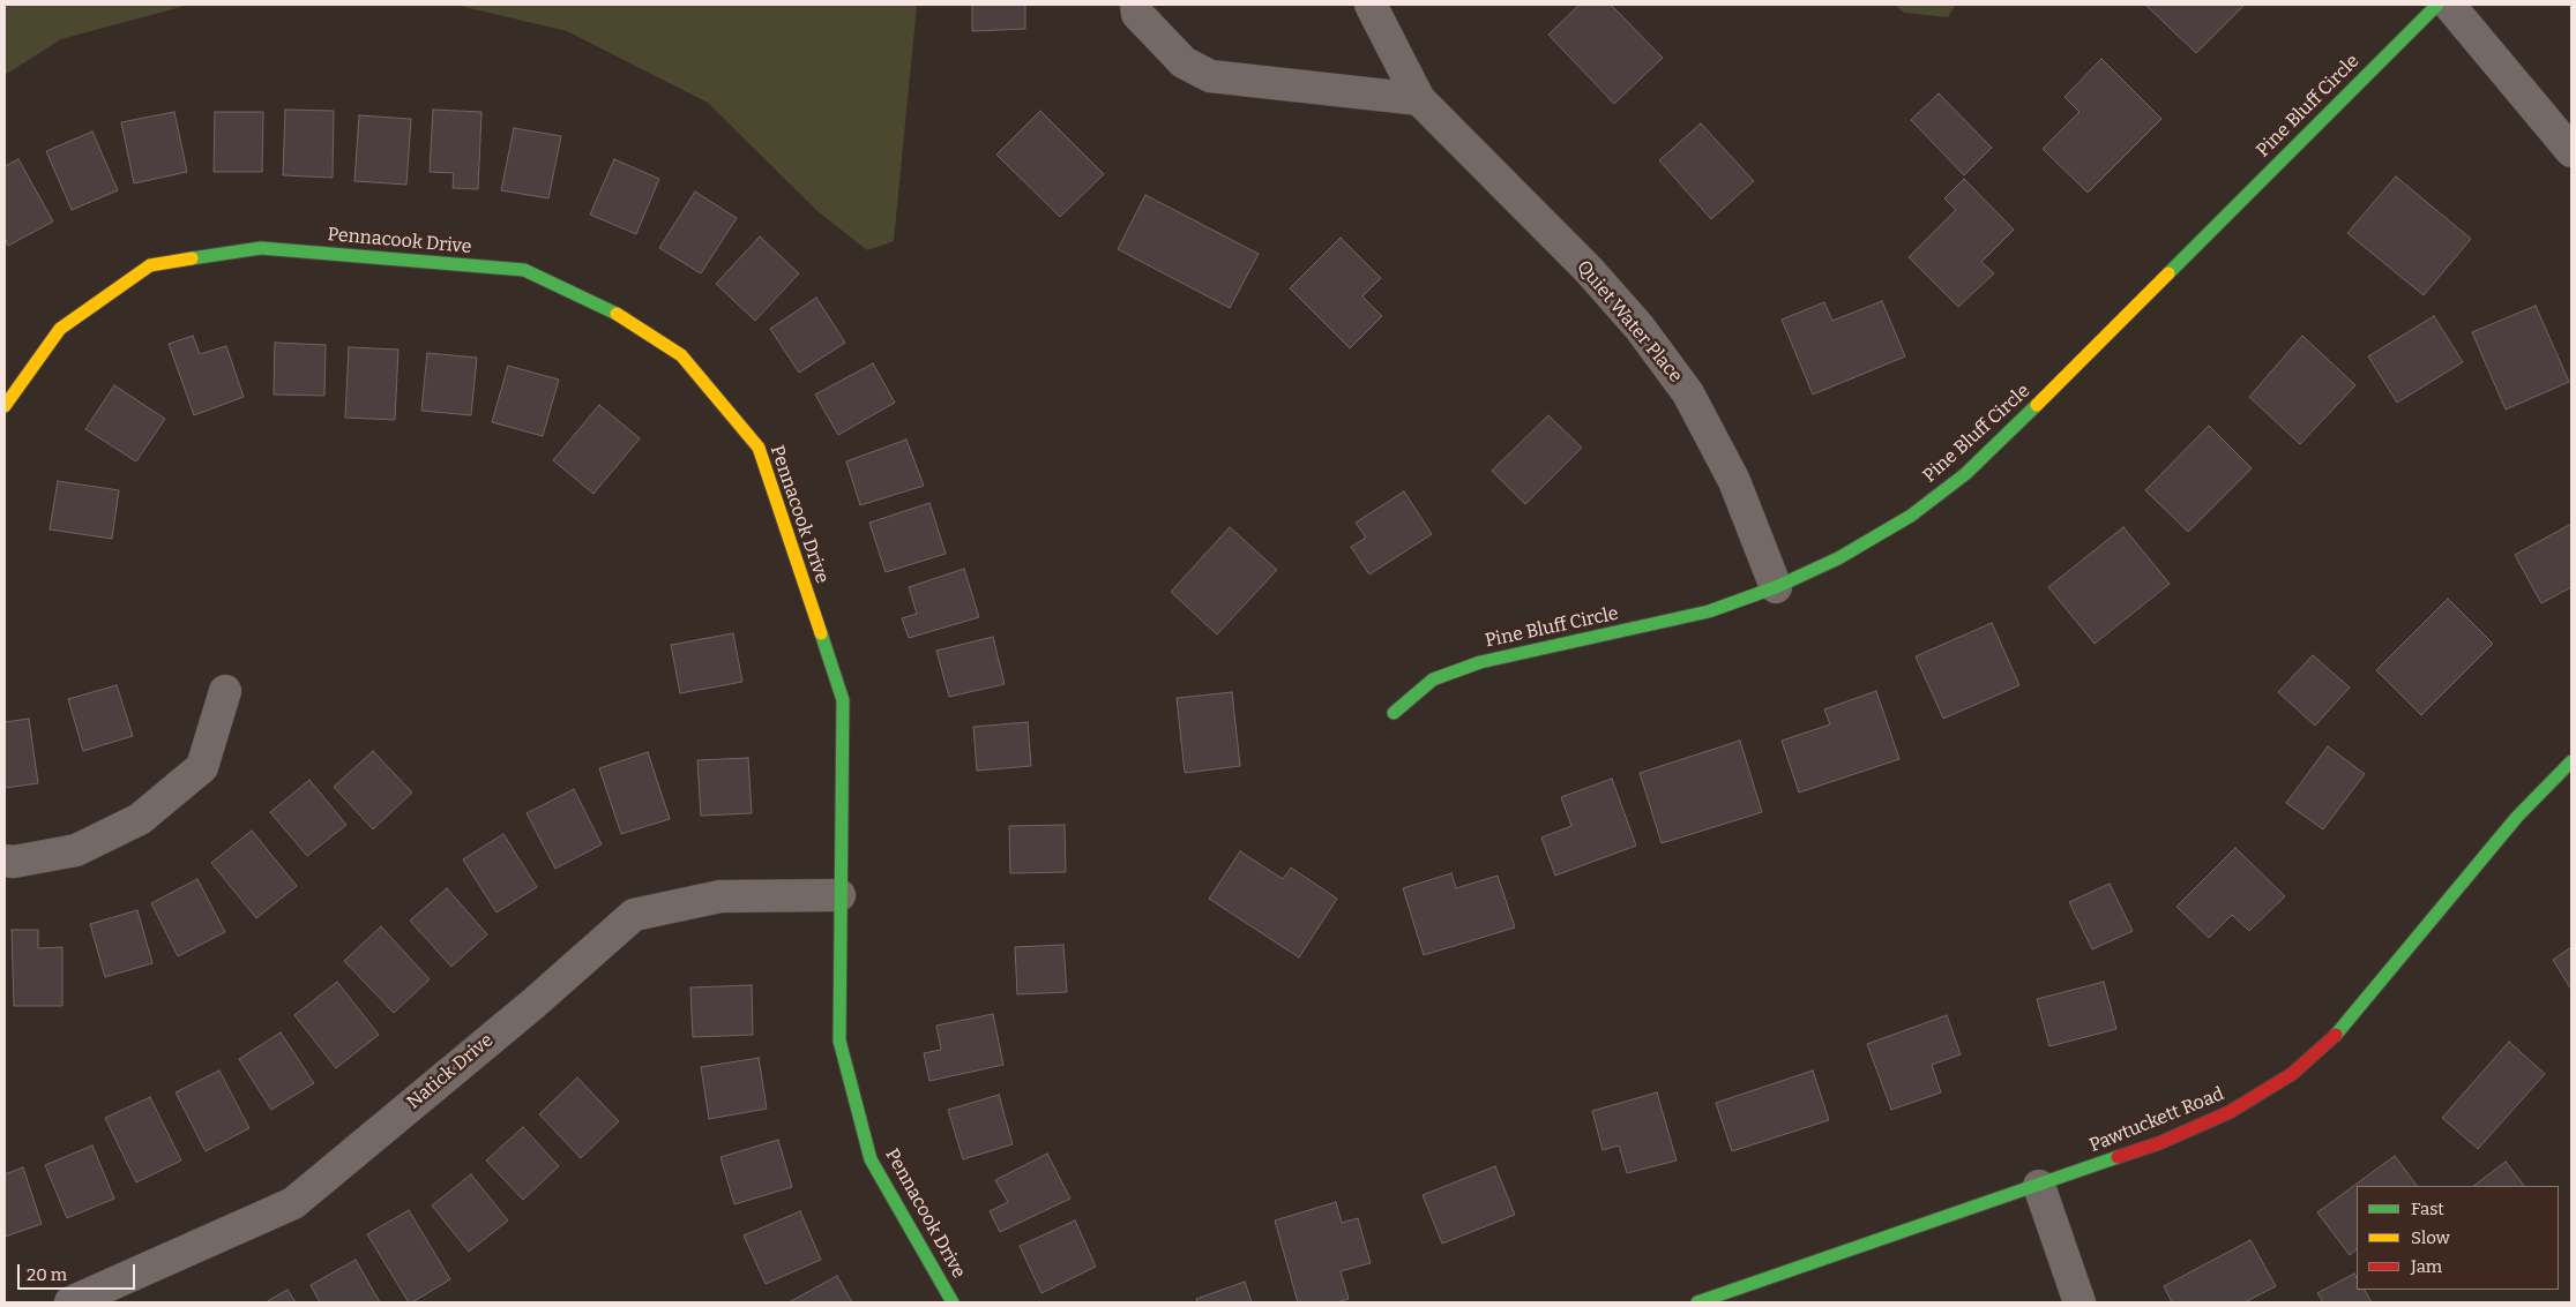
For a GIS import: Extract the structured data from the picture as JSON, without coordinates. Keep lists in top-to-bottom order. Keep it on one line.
{"streets":{"street":["Pine Bluff Circle","Pennacook Drive","Quiet Water Place","Natick Drive","Pawtuckett Road"]},"crossings":[["Pine Bluff Circle","Quiet Water Place"],["Pennacook Drive","Natick Drive"]],"legend":["Fast","Slow","Jam"],"scale_bar":"20 m"}
